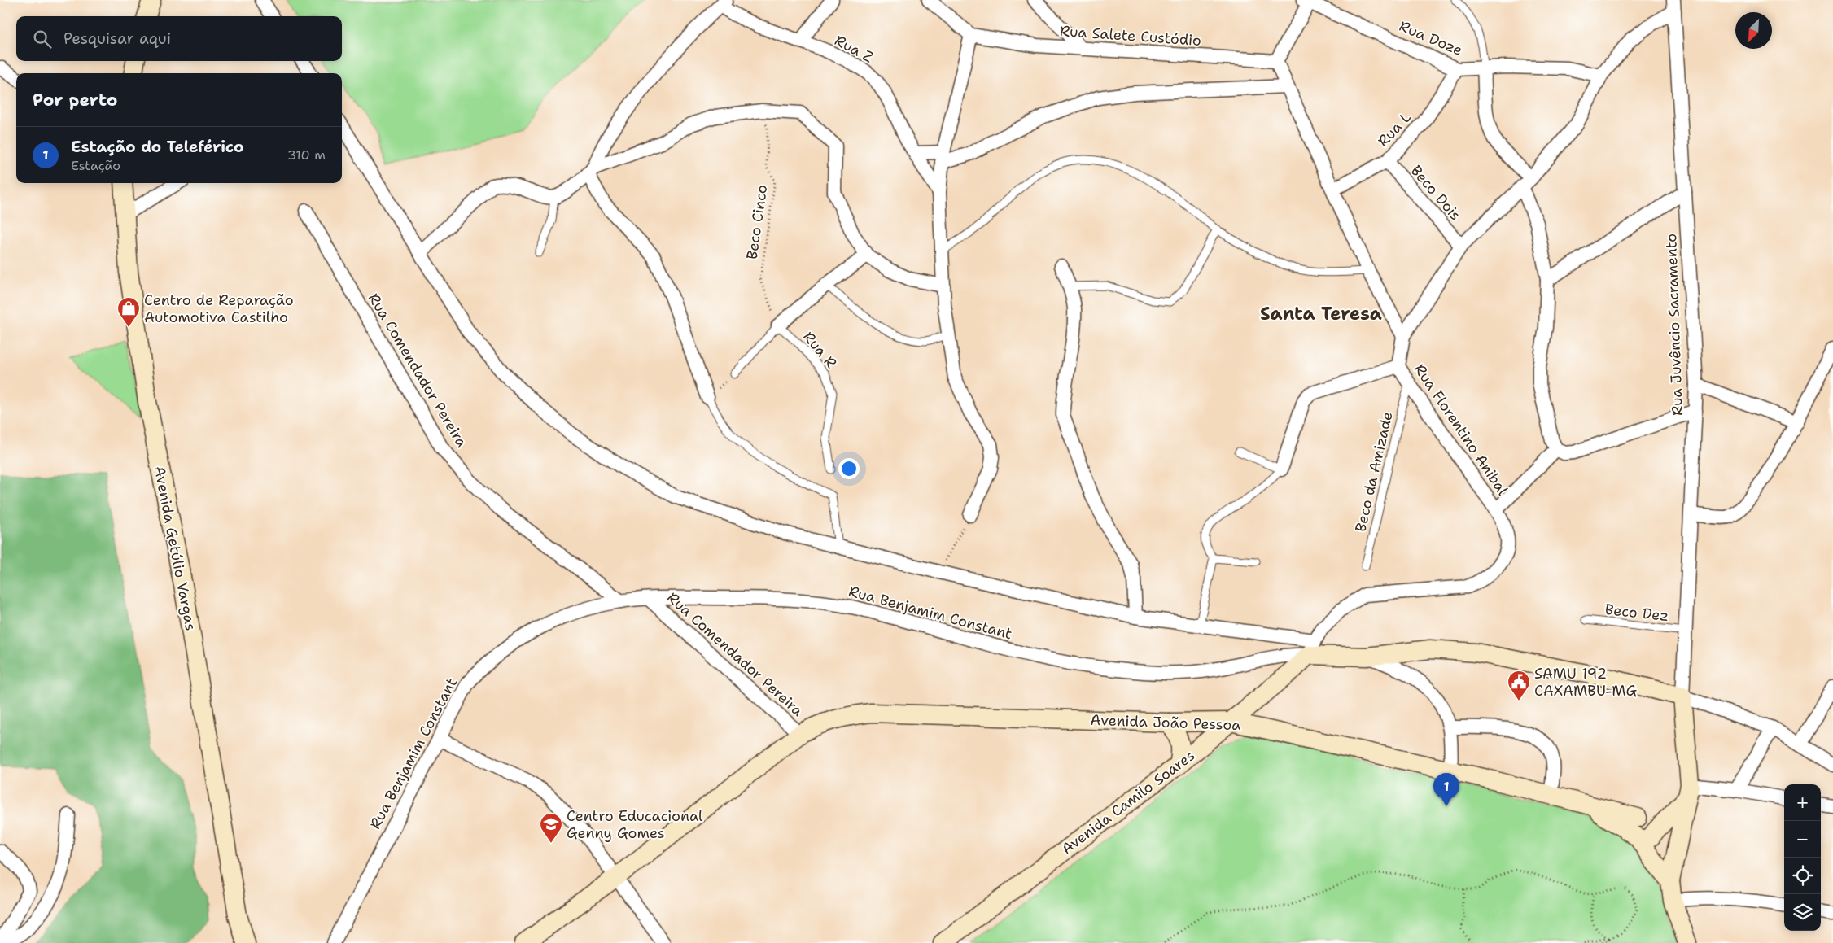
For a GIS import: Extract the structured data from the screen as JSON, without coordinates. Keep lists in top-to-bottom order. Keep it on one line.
{"streets":{"street":["Rua Salete Custódio","Rua Doze","Rua Z","Rua L","Beco Dois","Rua Juvêncio Sacramento","Rua Comendador Pereira","Rua Florentino Anibal","Avenida Getúlio Vargas","Rua Benjamim Constant","Avenida João Pessoa","Avenida Camilo Soares"],"lane":["Rua R","Beco da Amizade","Beco Dez"],"path":["Beco Cinco"]},"crossings":[["Rua Doze","Rua L"],["Rua L","Beco Dois"],["Beco Cinco","Rua R"],["Rua Juvêncio Sacramento","Beco Dez"],["Rua Comendador Pereira","Rua Benjamim Constant"],["Rua Comendador Pereira","Avenida João Pessoa"],["Rua Florentino Anibal","Beco da Amizade"],["Rua Florentino Anibal","Rua Benjamim Constant"],["Rua Florentino Anibal","Avenida Camilo Soares"],["Rua Benjamim Constant","Avenida Camilo Soares"],["Avenida João Pessoa","Avenida Camilo Soares"]],"districts":["Santa Teresa"],"places":{"shop":["Centro de Reparação Automotiva Castilho"],"public building":["SAMU 192 CAXAMBU-MG"],"school or university":["Centro Educacional Genny Gomes"]},"north":"bottom left","page":{"search":"Pesquisar aqui","heading":"Por perto","list":[{"mark":"1","name":"Estação do Teleférico","note":"Estação","value":"310 m"}],"pins":"1","map_buttons":["+","−"]}}
